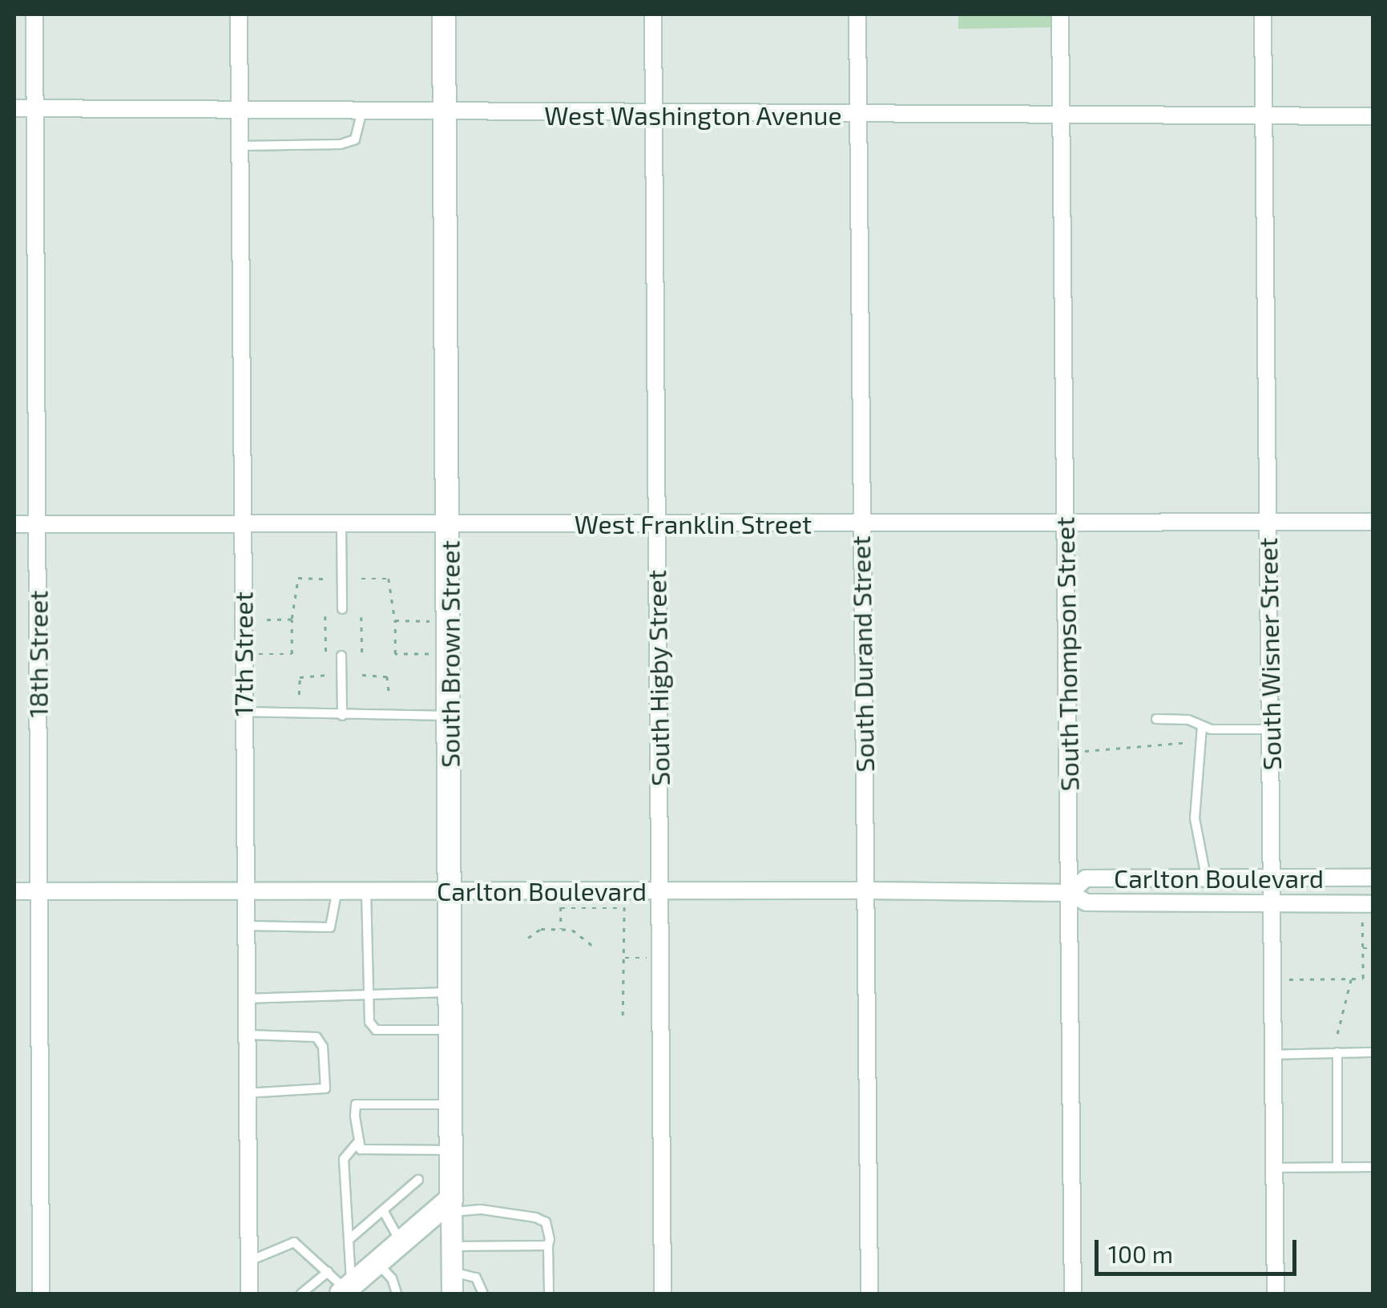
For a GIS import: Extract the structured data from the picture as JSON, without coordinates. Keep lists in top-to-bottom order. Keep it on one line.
{"streets":{"main road":["South Brown Street"],"street":["West Washington Avenue","West Franklin Street","18th Street","17th Street","South Durand Street","South Thompson Street","South Wisner Street","South Higby Street","Carlton Boulevard"]},"crossings":[["West Washington Avenue","18th Street"],["West Washington Avenue","17th Street"],["West Washington Avenue","South Brown Street"],["West Washington Avenue","South Durand Street"],["West Washington Avenue","South Thompson Street"],["West Washington Avenue","South Wisner Street"],["West Washington Avenue","South Higby Street"],["West Franklin Street","18th Street"],["West Franklin Street","17th Street"],["West Franklin Street","South Brown Street"],["West Franklin Street","South Durand Street"],["West Franklin Street","South Thompson Street"],["West Franklin Street","South Wisner Street"],["West Franklin Street","South Higby Street"],["18th Street","Carlton Boulevard"],["17th Street","Carlton Boulevard"],["South Brown Street","Carlton Boulevard"],["South Durand Street","Carlton Boulevard"],["South Thompson Street","Carlton Boulevard"],["South Wisner Street","Carlton Boulevard"],["South Higby Street","Carlton Boulevard"]],"scale_bar":"100 m"}
